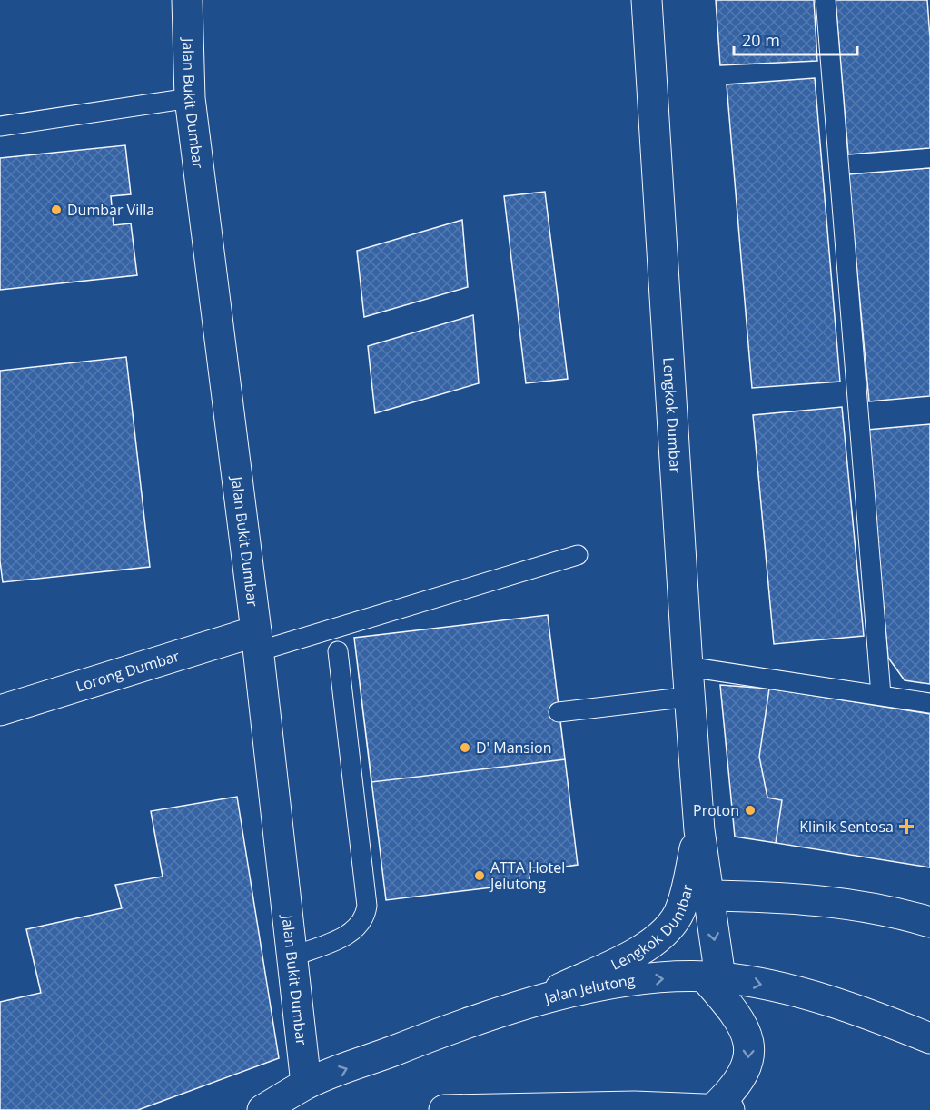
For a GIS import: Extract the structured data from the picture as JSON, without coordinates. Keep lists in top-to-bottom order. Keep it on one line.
{"streets":{"street":["Jalan Bukit Dumbar","Lengkok Dumbar","Lorong Dumbar","Jalan Jelutong"]},"crossings":[["Jalan Bukit Dumbar","Lorong Dumbar"],["Jalan Bukit Dumbar","Jalan Jelutong"],["Lengkok Dumbar","Jalan Jelutong"]],"places":{"other":["Dumbar Villa","D' Mansion","Proton","ATTA Hotel Jelutong"],"health":["Klinik Sentosa"]},"scale_bar":"20 m"}
